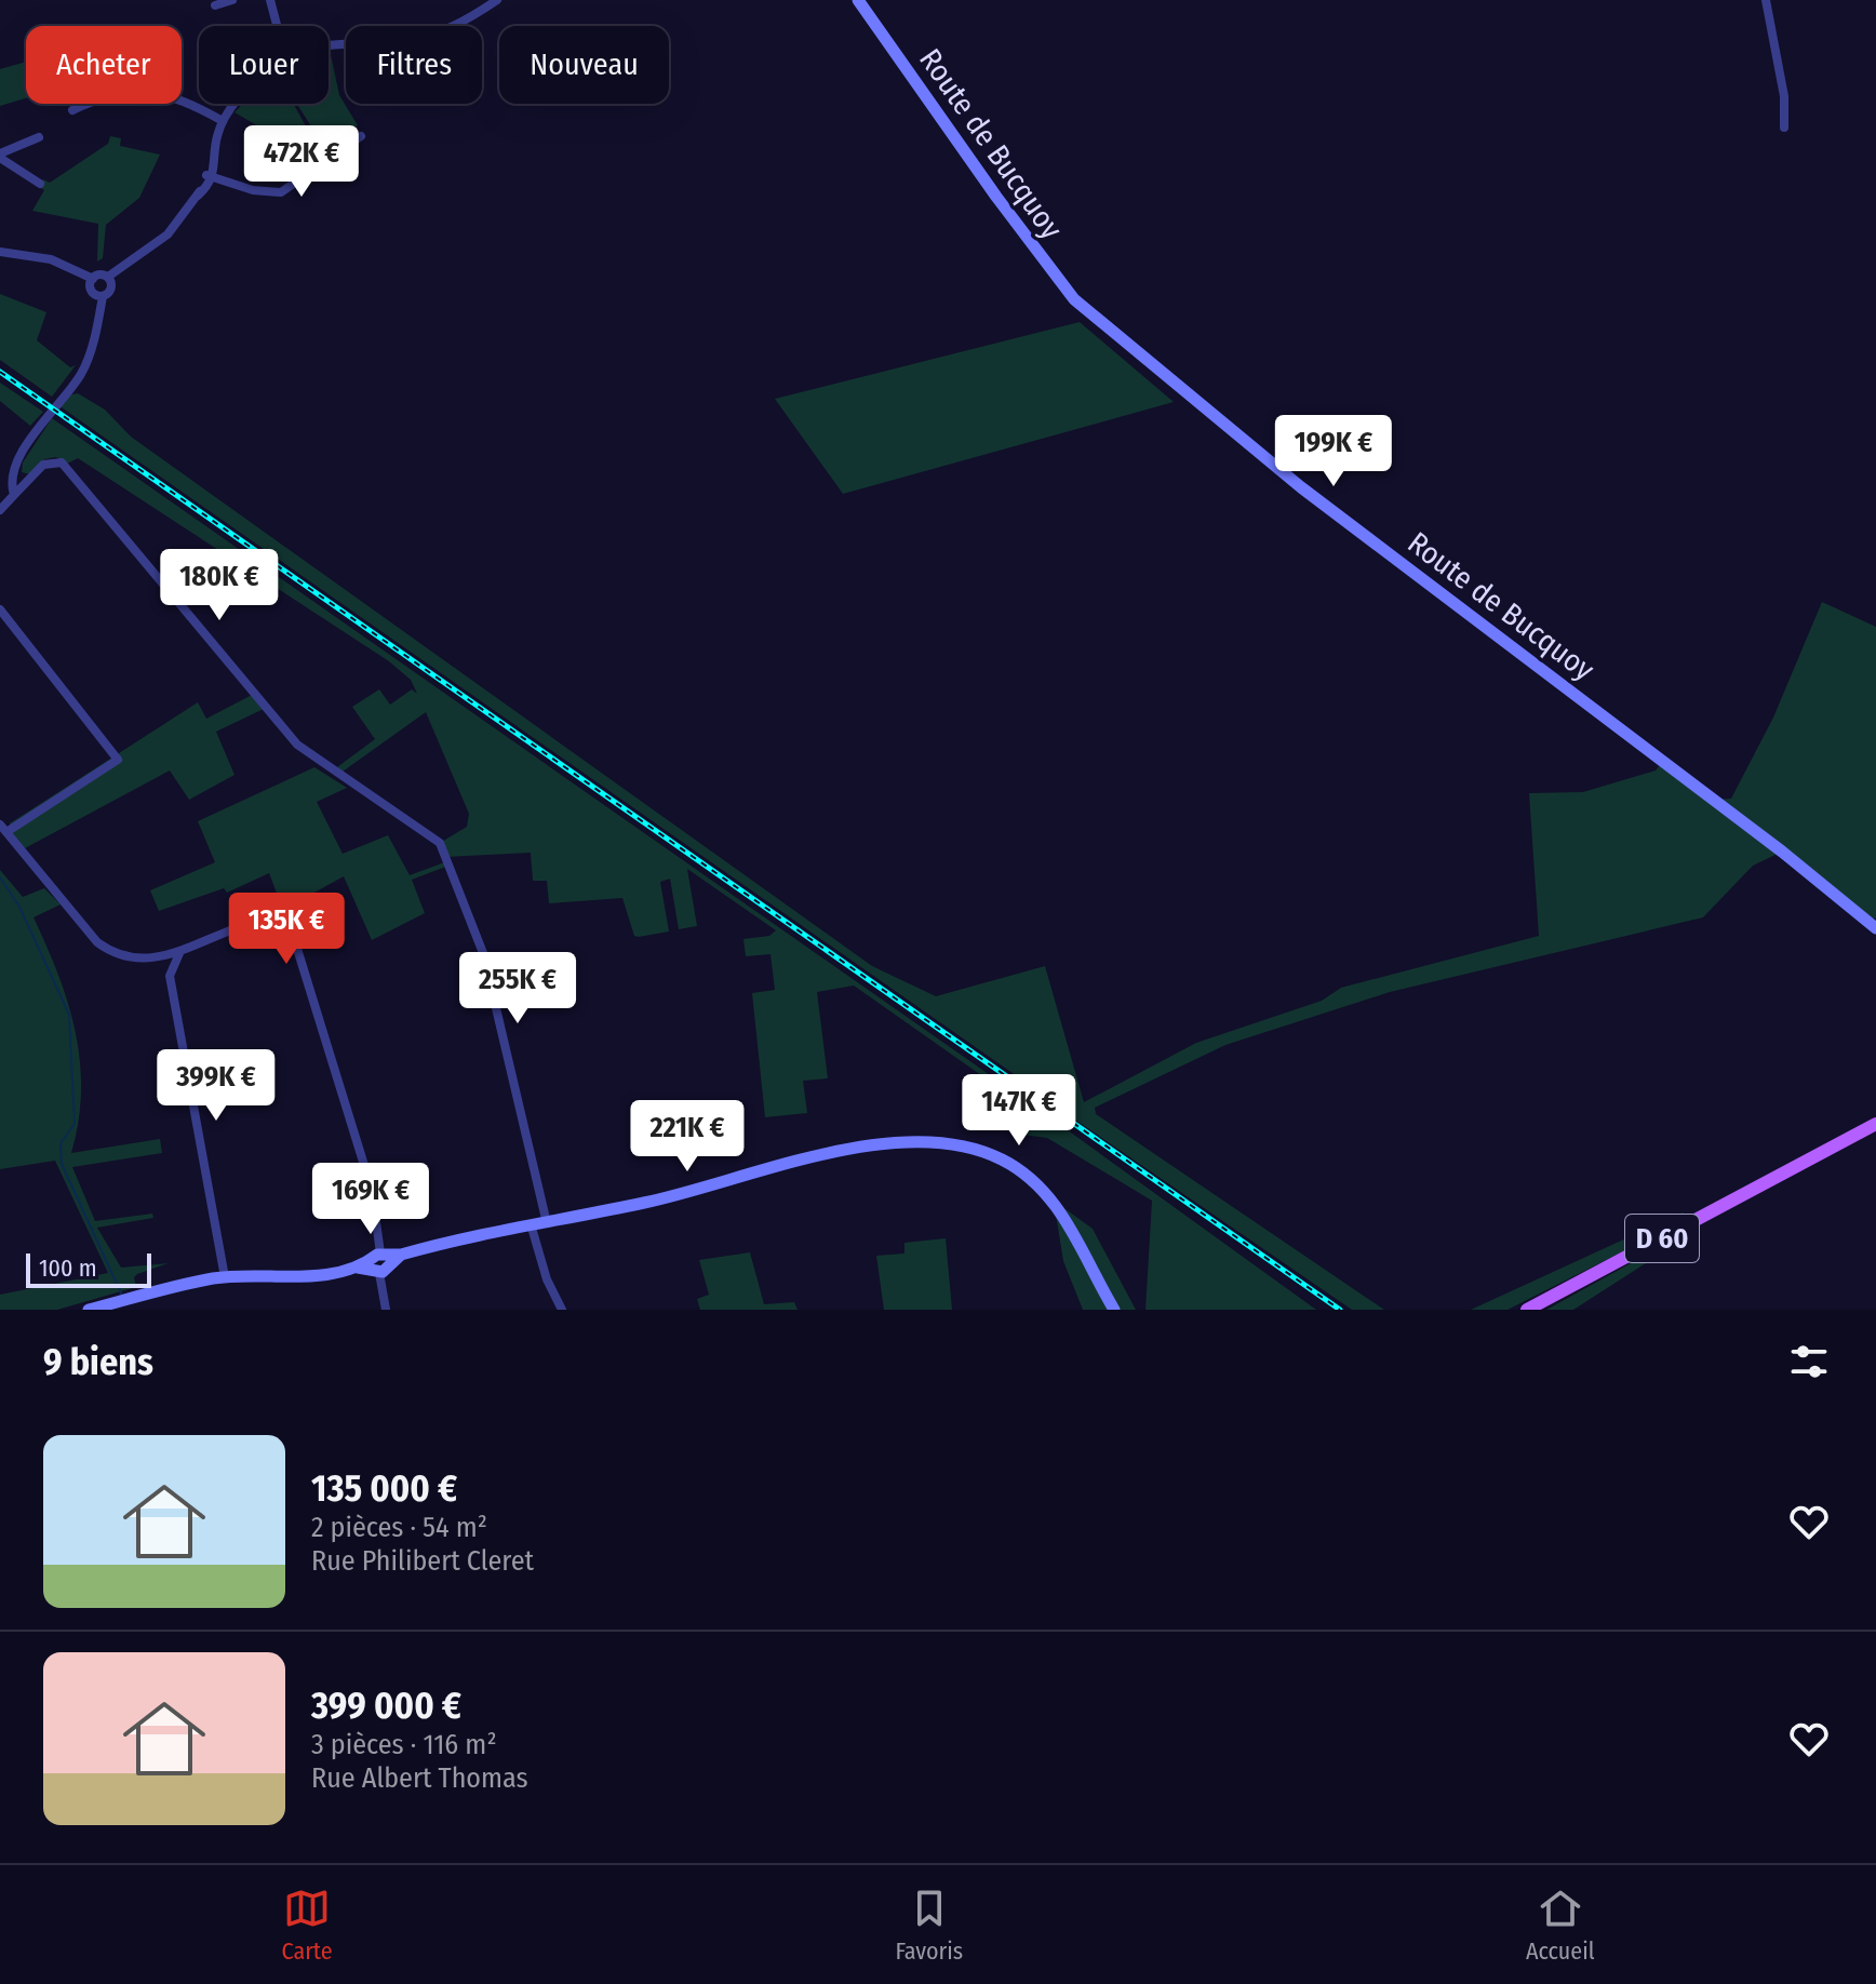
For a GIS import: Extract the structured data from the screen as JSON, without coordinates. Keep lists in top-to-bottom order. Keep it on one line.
{"streets":{"main road":["Route de Bucquoy","D 60"]},"scale_bar":"100 m","page":{"chip":["Acheter","Louer","Filtres","Nouveau"],"price":["472K €","199K €","180K €","135K €","255K €","399K €","147K €","221K €","169K €"],"scale":"100 m","heading":"9 biens","list":[{"name":"135 000 €","note":"2 pièces · 54 m² · Rue Philibert Cleret"},{"name":"399 000 €","note":"3 pièces · 116 m² · Rue Albert Thomas"}],"tabs":["Carte","Favoris","Accueil"]}}
